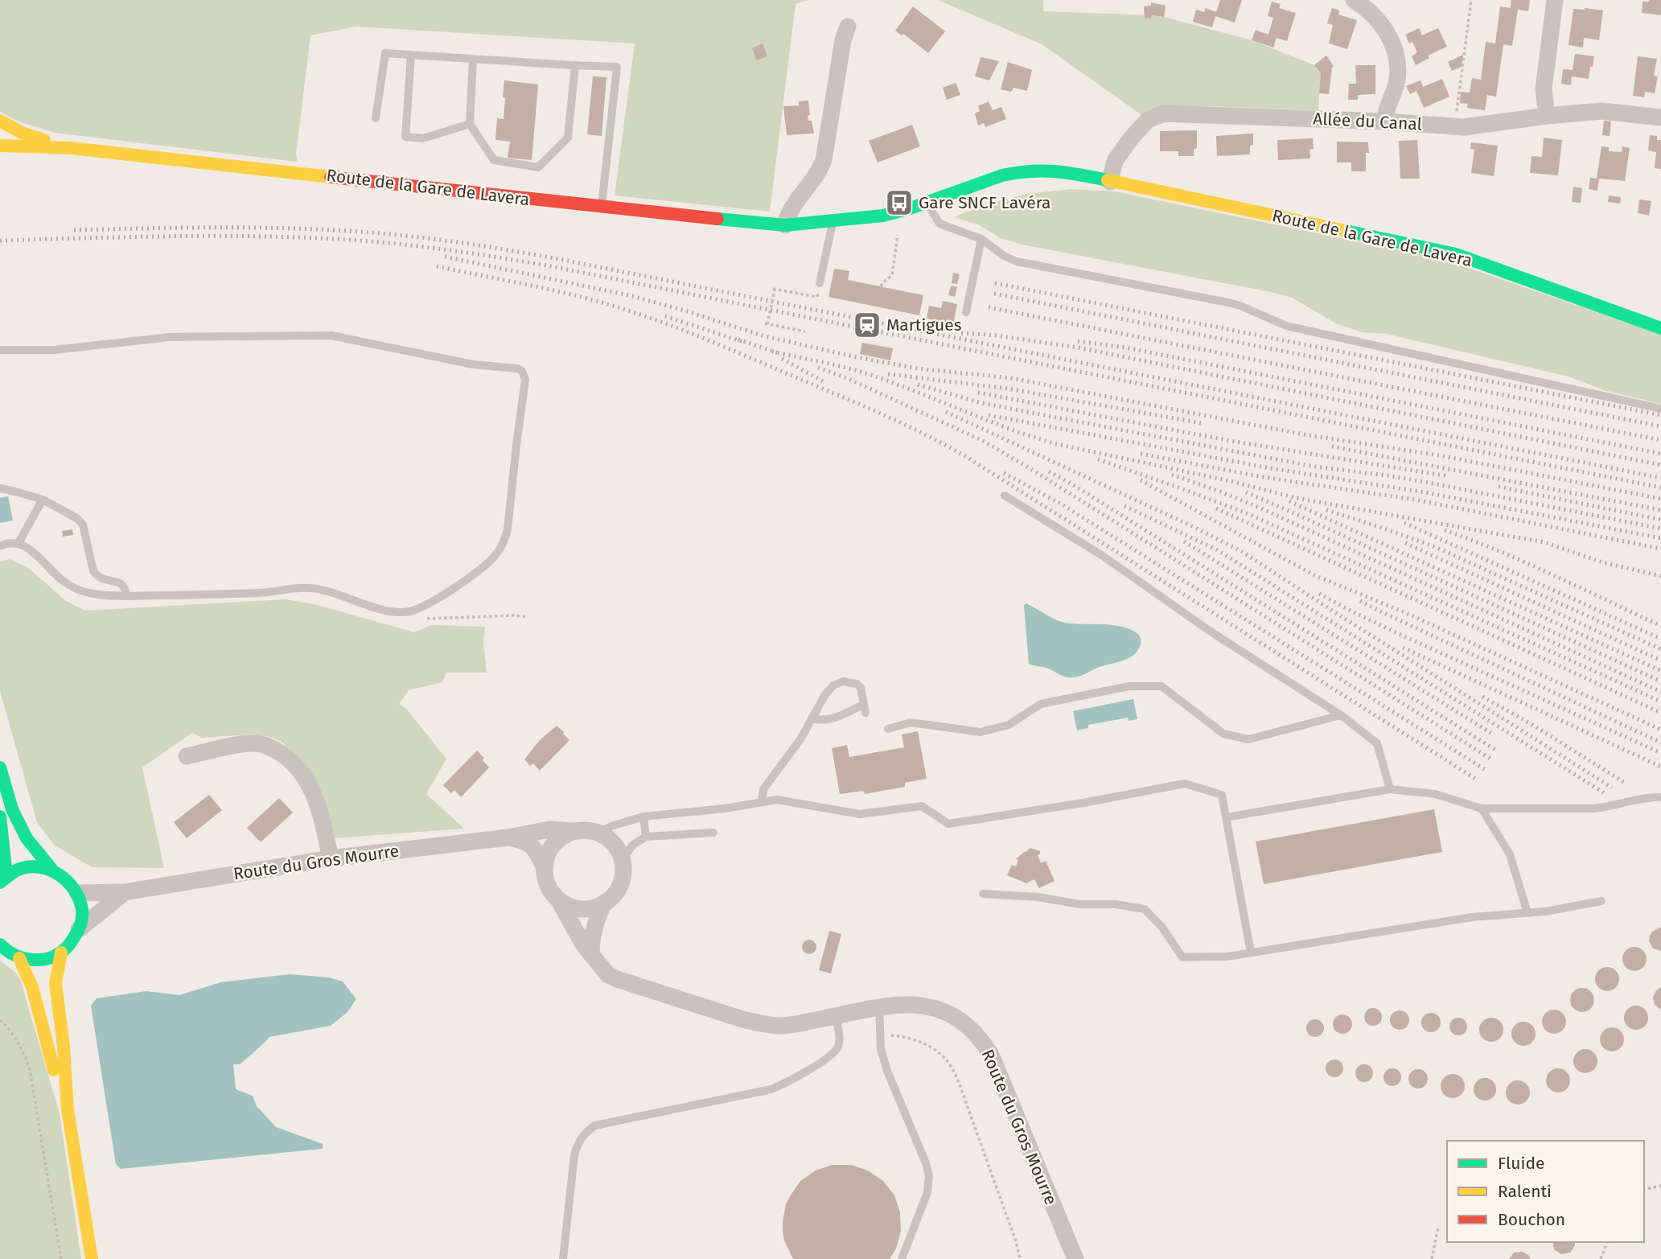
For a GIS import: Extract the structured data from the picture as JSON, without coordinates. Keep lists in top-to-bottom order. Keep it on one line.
{"streets":{"street":["Allée du Canal","Route de la Gare de Lavera","Route du Gros Mourre"]},"crossings":[["Allée du Canal","Route de la Gare de Lavera"]],"places":{"bus stop":["Gare SNCF Lavéra"],"station":["Martigues"]},"legend":["Fluide","Ralenti","Bouchon"]}
